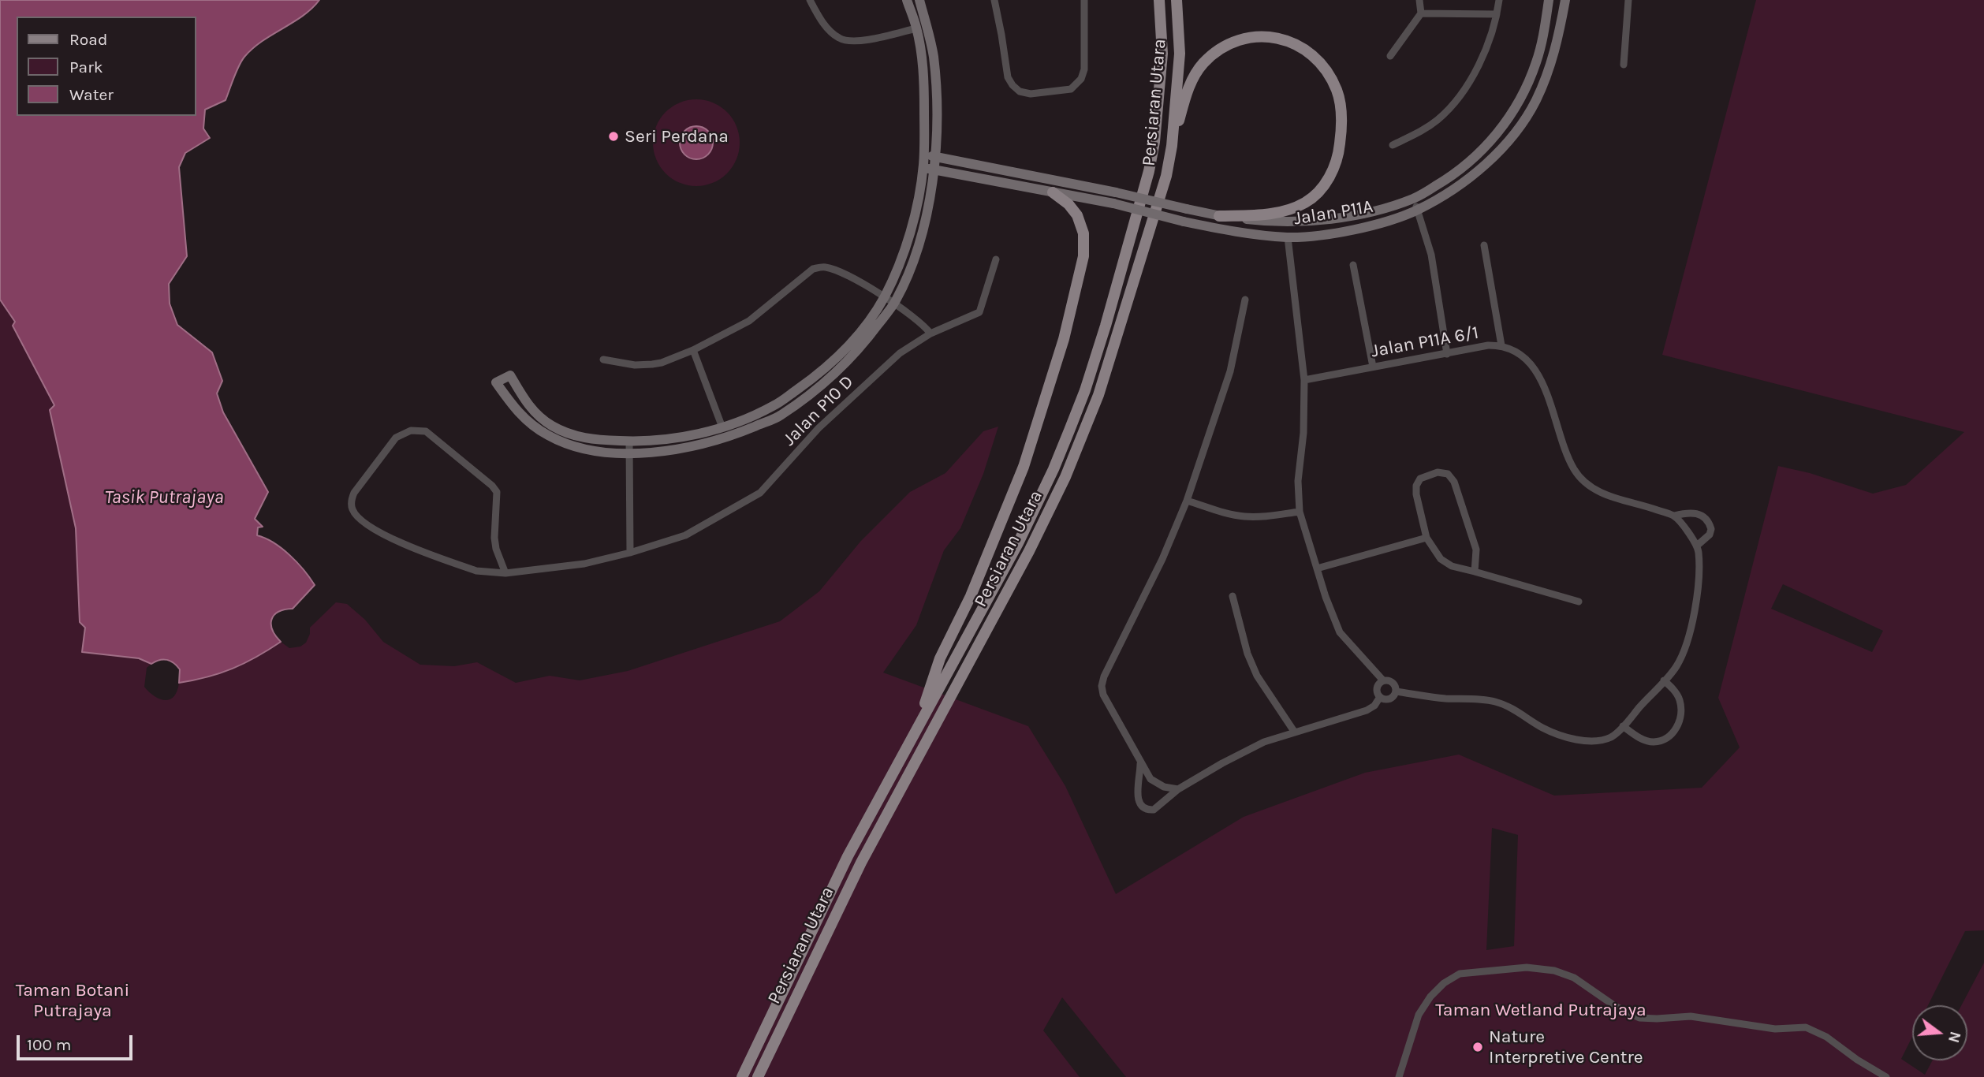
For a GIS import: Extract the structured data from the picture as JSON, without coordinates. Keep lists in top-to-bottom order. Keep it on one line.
{"streets":{"main road":["Persiaran Utara"],"street":["Jalan P11A","Jalan P11A 6/1","Jalan P10 D"]},"water":["Tasik Putrajaya"],"parks":["Taman Botani Putrajaya","Taman Wetland Putrajaya"],"places":["Seri Perdana","Nature Interpretive Centre"],"legend":["Road","Park","Water"],"scale_bar":"100 m","north":"right"}
